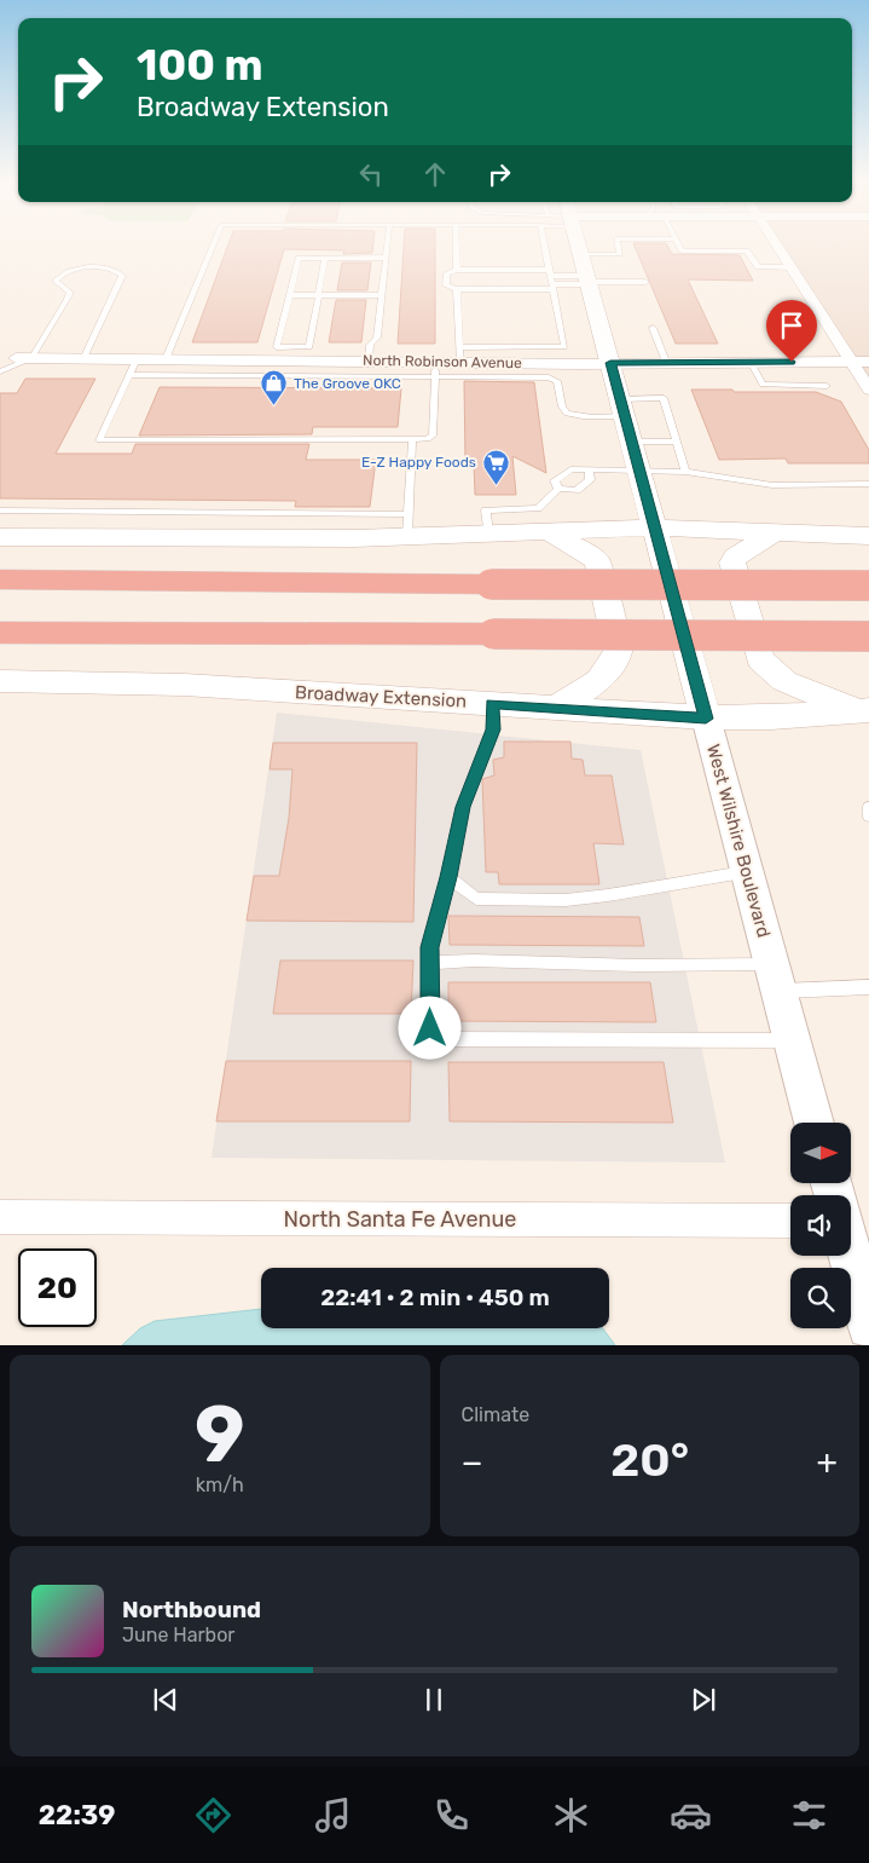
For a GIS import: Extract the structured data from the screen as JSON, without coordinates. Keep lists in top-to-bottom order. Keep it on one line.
{"streets":{"main road":["Broadway Extension","West Wilshire Boulevard"],"street":["North Robinson Avenue","North Santa Fe Avenue"]},"crossings":[["North Robinson Avenue","West Wilshire Boulevard"],["Broadway Extension","West Wilshire Boulevard"]],"places":{"shop":["The Groove OKC"],"supermarket":["E-Z Happy Foods"]},"north":"right","page":{"turn":["100 m","Broadway Extension"],"limit":"20","trip":"22:41 · 2 min · 450 m","tile":[["9","km/h"],"Climate"],"heat":["−","20°","+"],"song":["Northbound","June Harbor"],"tabs":"22:39"}}
